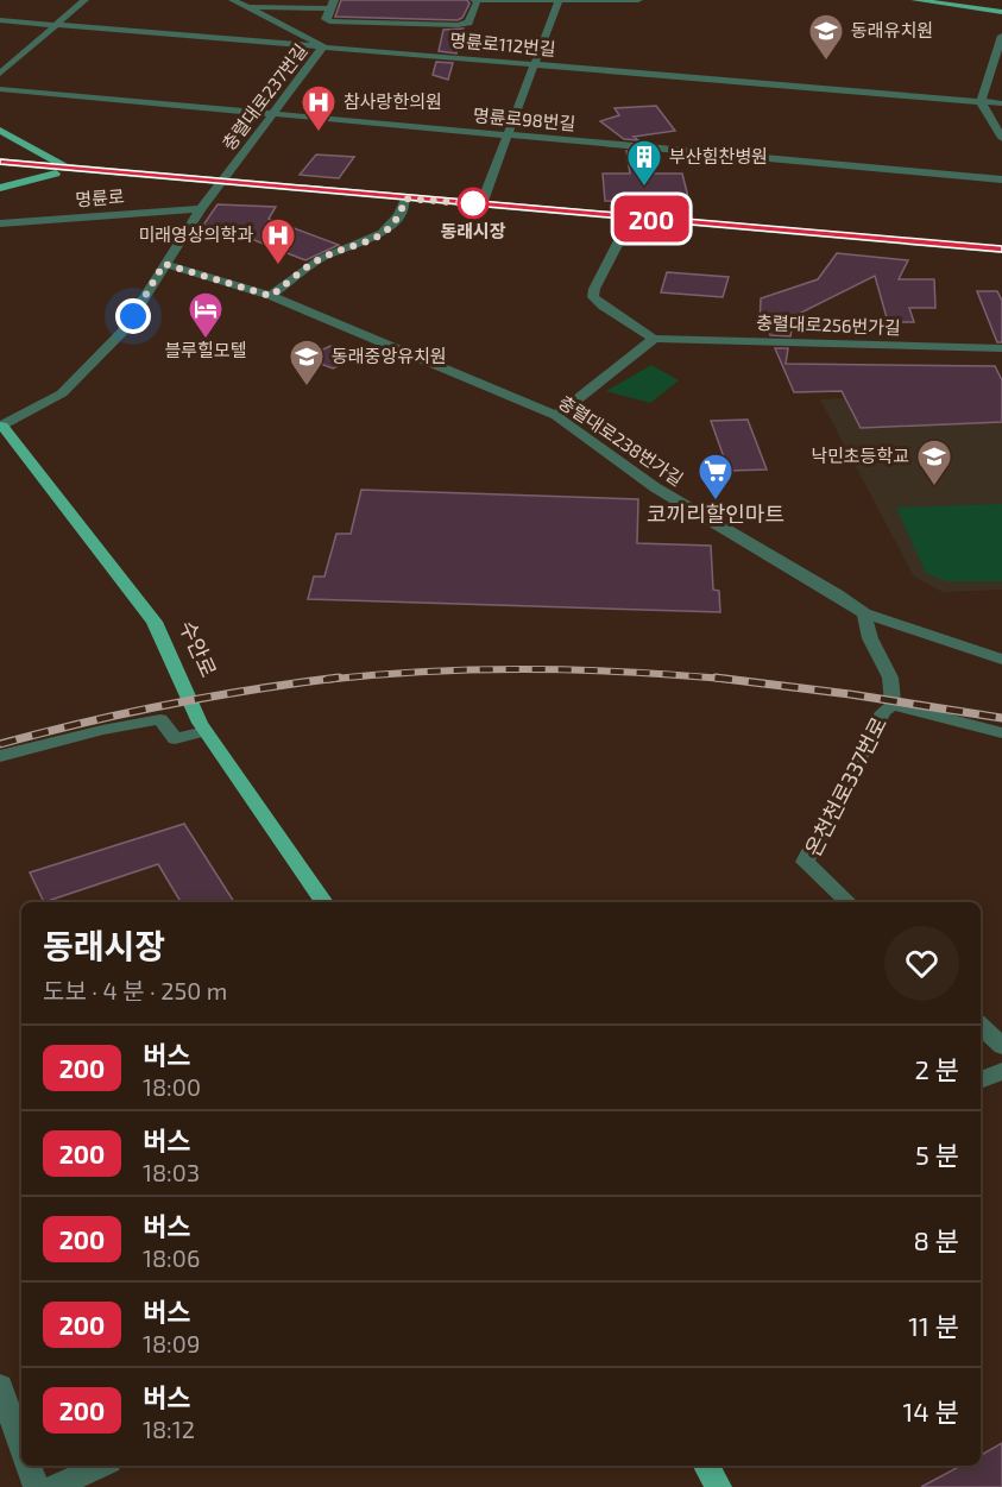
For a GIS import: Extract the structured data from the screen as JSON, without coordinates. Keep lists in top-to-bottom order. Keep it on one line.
{"streets":{"main road":["수안로"],"street":["명륜로112번길","충렬대로237번길","명륜로98번길","명륜로","충렬대로256번가길","충렬대로238번가길","온천천로337번로"]},"crossings":[["명륜로112번길","충렬대로237번길"],["충렬대로237번길","명륜로98번길"],["충렬대로237번길","명륜로"],["충렬대로237번길","충렬대로238번가길"],["충렬대로237번길","수안로"],["충렬대로238번가길","온천천로337번로"]],"places":{"school or university":["동래유치원","동래중앙유치원","낙민초등학교"],"hospital":["참사랑한의원","미래영상의학과"],"building":["부산힘찬병원"],"other":["동래시장"],"hotel":["블루힐모텔"],"supermarket":["코끼리할인마트"]},"lines":["bus line 200"],"page":{"on_map":"200","heading":["동래시장","도보 · 4 분 · 250 m"],"list":[{"mark":"200","name":"버스","note":"18:00","value":"2 분"},{"mark":"200","name":"버스","note":"18:03","value":"5 분"},{"mark":"200","name":"버스","note":"18:06","value":"8 분"},{"mark":"200","name":"버스","note":"18:09","value":"11 분"},{"mark":"200","name":"버스","note":"18:12","value":"14 분"}]}}
